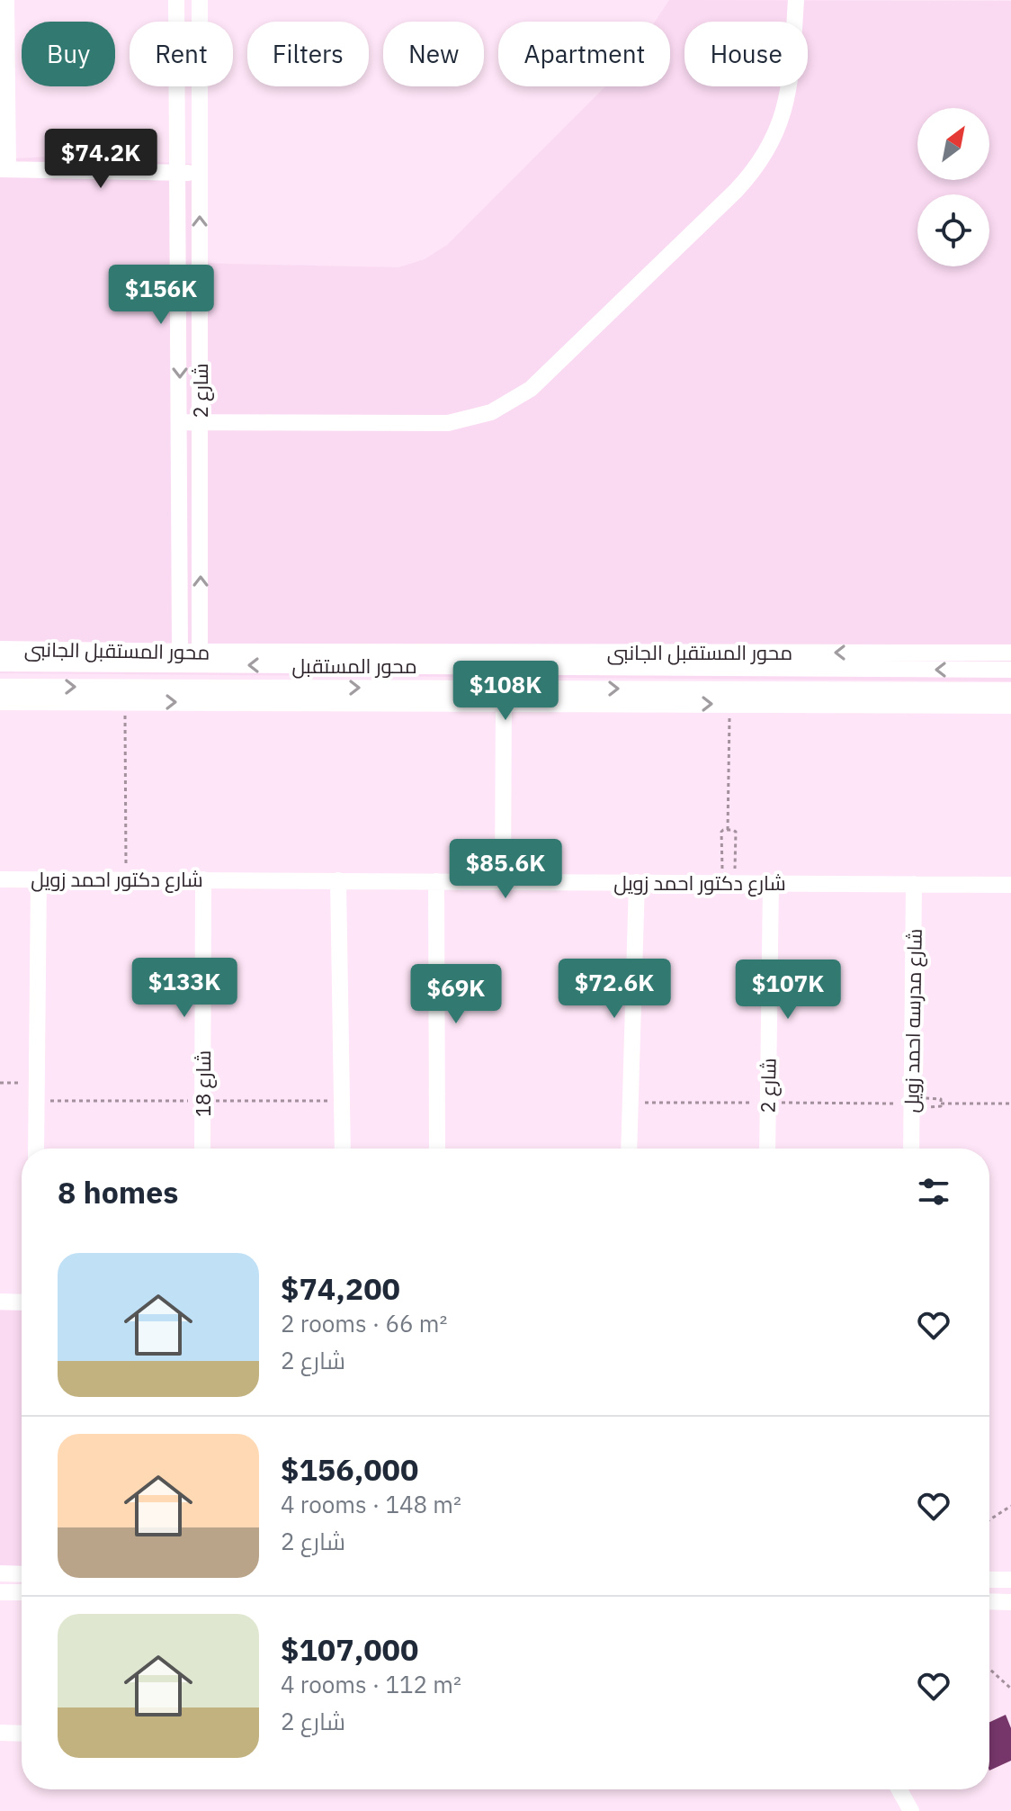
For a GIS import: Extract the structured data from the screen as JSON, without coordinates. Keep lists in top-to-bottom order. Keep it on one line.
{"streets":{"street":["شارع 2","محور المستقبل الجانبى","محور المستقبل","شارع دكتور احمد زويل","شارع مدرسه احمد زويل","شارع 18"]},"crossings":[["شارع 2","محور المستقبل الجانبى"],["شارع 2","شارع دكتور احمد زويل"],["شارع دكتور احمد زويل","شارع مدرسه احمد زويل"],["شارع دكتور احمد زويل","شارع 18"]],"north":"top right","page":{"chip":["Buy","Rent","Filters","New","Apartment","House"],"price":["$74.2K","$156K","$108K","$85.6K","$133K","$72.6K","$107K","$69K"],"heading":"8 homes","list":[{"name":"$74,200","note":"2 rooms · 66 m² · شارع 2"},{"name":"$156,000","note":"4 rooms · 148 m² · شارع 2"},{"name":"$107,000","note":"4 rooms · 112 m² · شارع 2"}]}}
